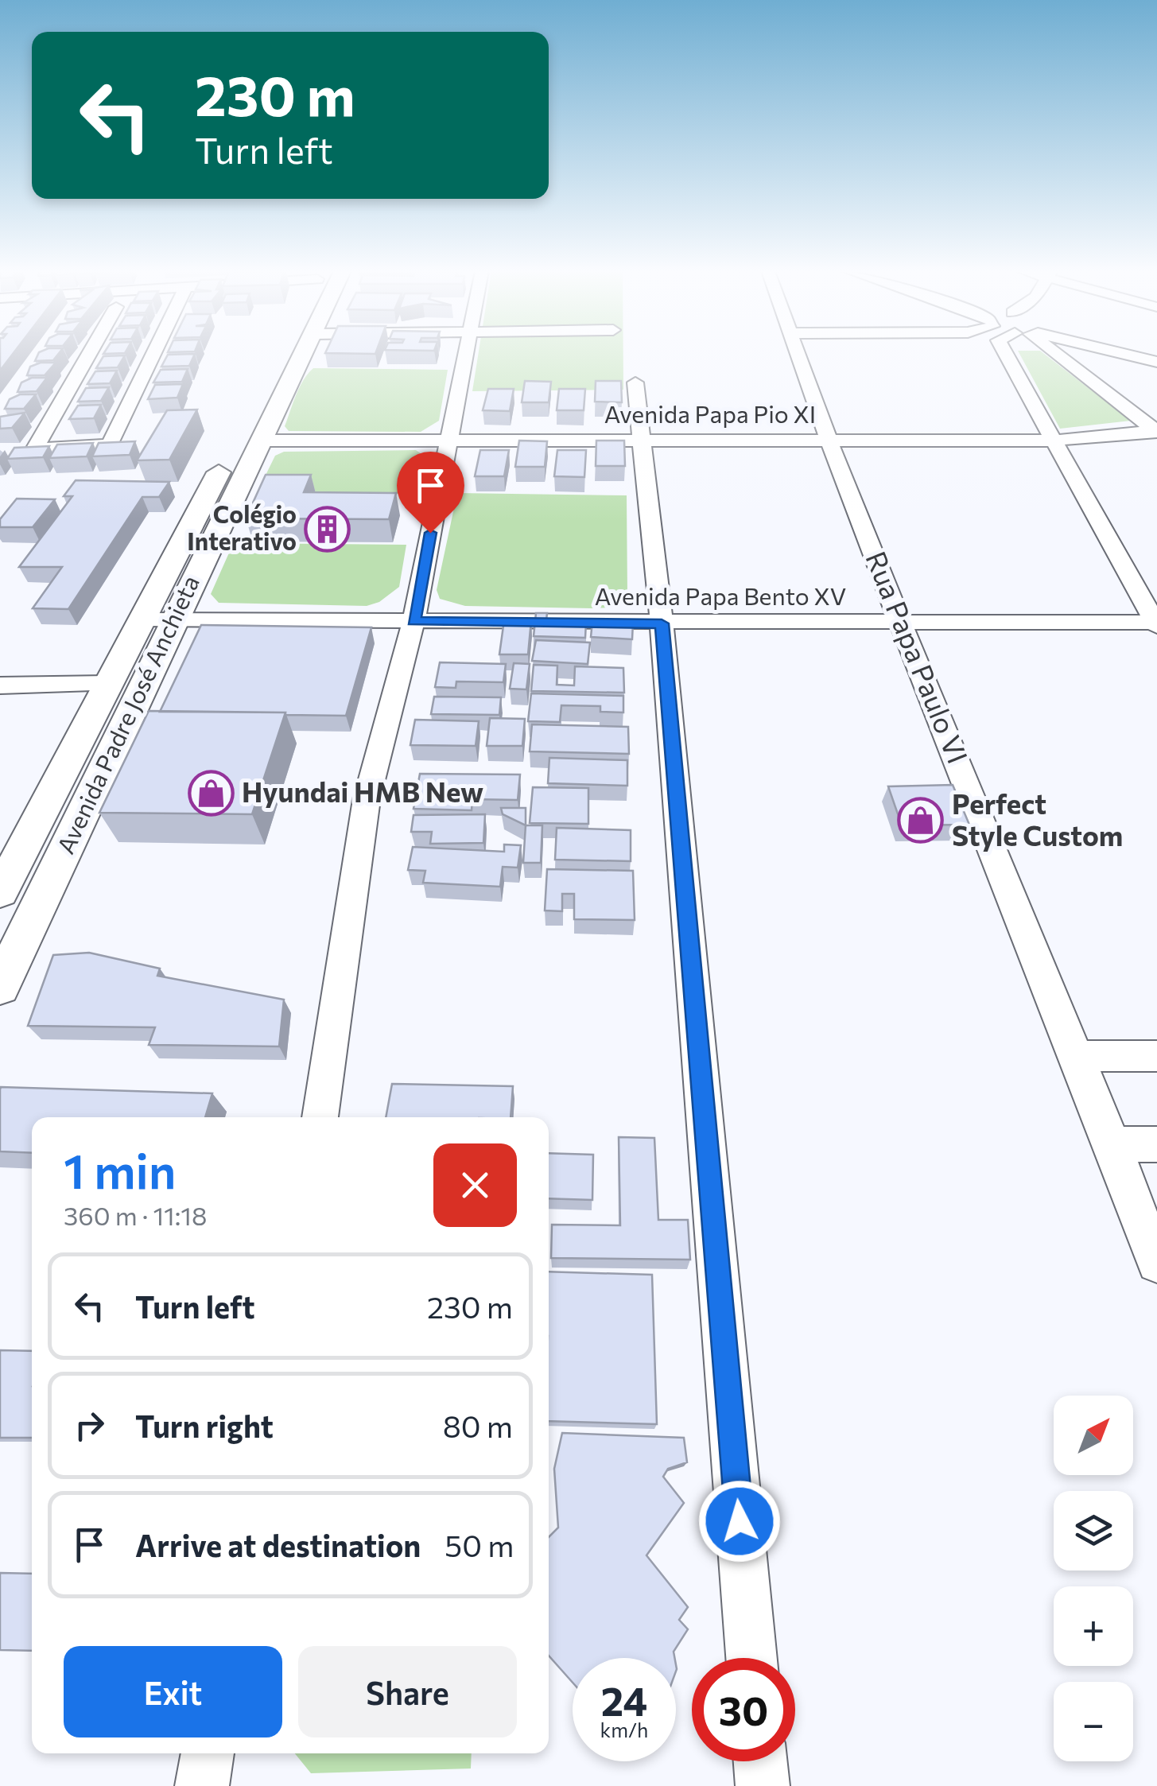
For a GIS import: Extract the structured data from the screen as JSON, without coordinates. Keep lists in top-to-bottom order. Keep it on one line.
{"streets":{"main road":["Avenida Padre José Anchieta"],"street":["Avenida Papa Pio XI","Avenida Papa Bento XV","Rua Papa Paulo VI"]},"crossings":[["Avenida Papa Pio XI","Rua Papa Paulo VI"],["Avenida Papa Pio XI","Avenida Padre José Anchieta"],["Avenida Papa Bento XV","Rua Papa Paulo VI"],["Avenida Papa Bento XV","Avenida Padre José Anchieta"]],"places":{"building":["Colégio Interativo"],"shop":["Hyundai HMB New","Perfect Style Custom"]},"north":"top right","page":{"turn":["230 m","Turn left"],"heading":["1 min","360 m · 11:18"],"list":[{"name":"Turn left","value":"230 m"},{"name":"Turn right","value":"80 m"},{"name":"Arrive at destination","value":"50 m"}],"map_buttons":["+","−"],"buttons":["Exit","Share"],"speed":"24 km/h","limit":"30"}}
